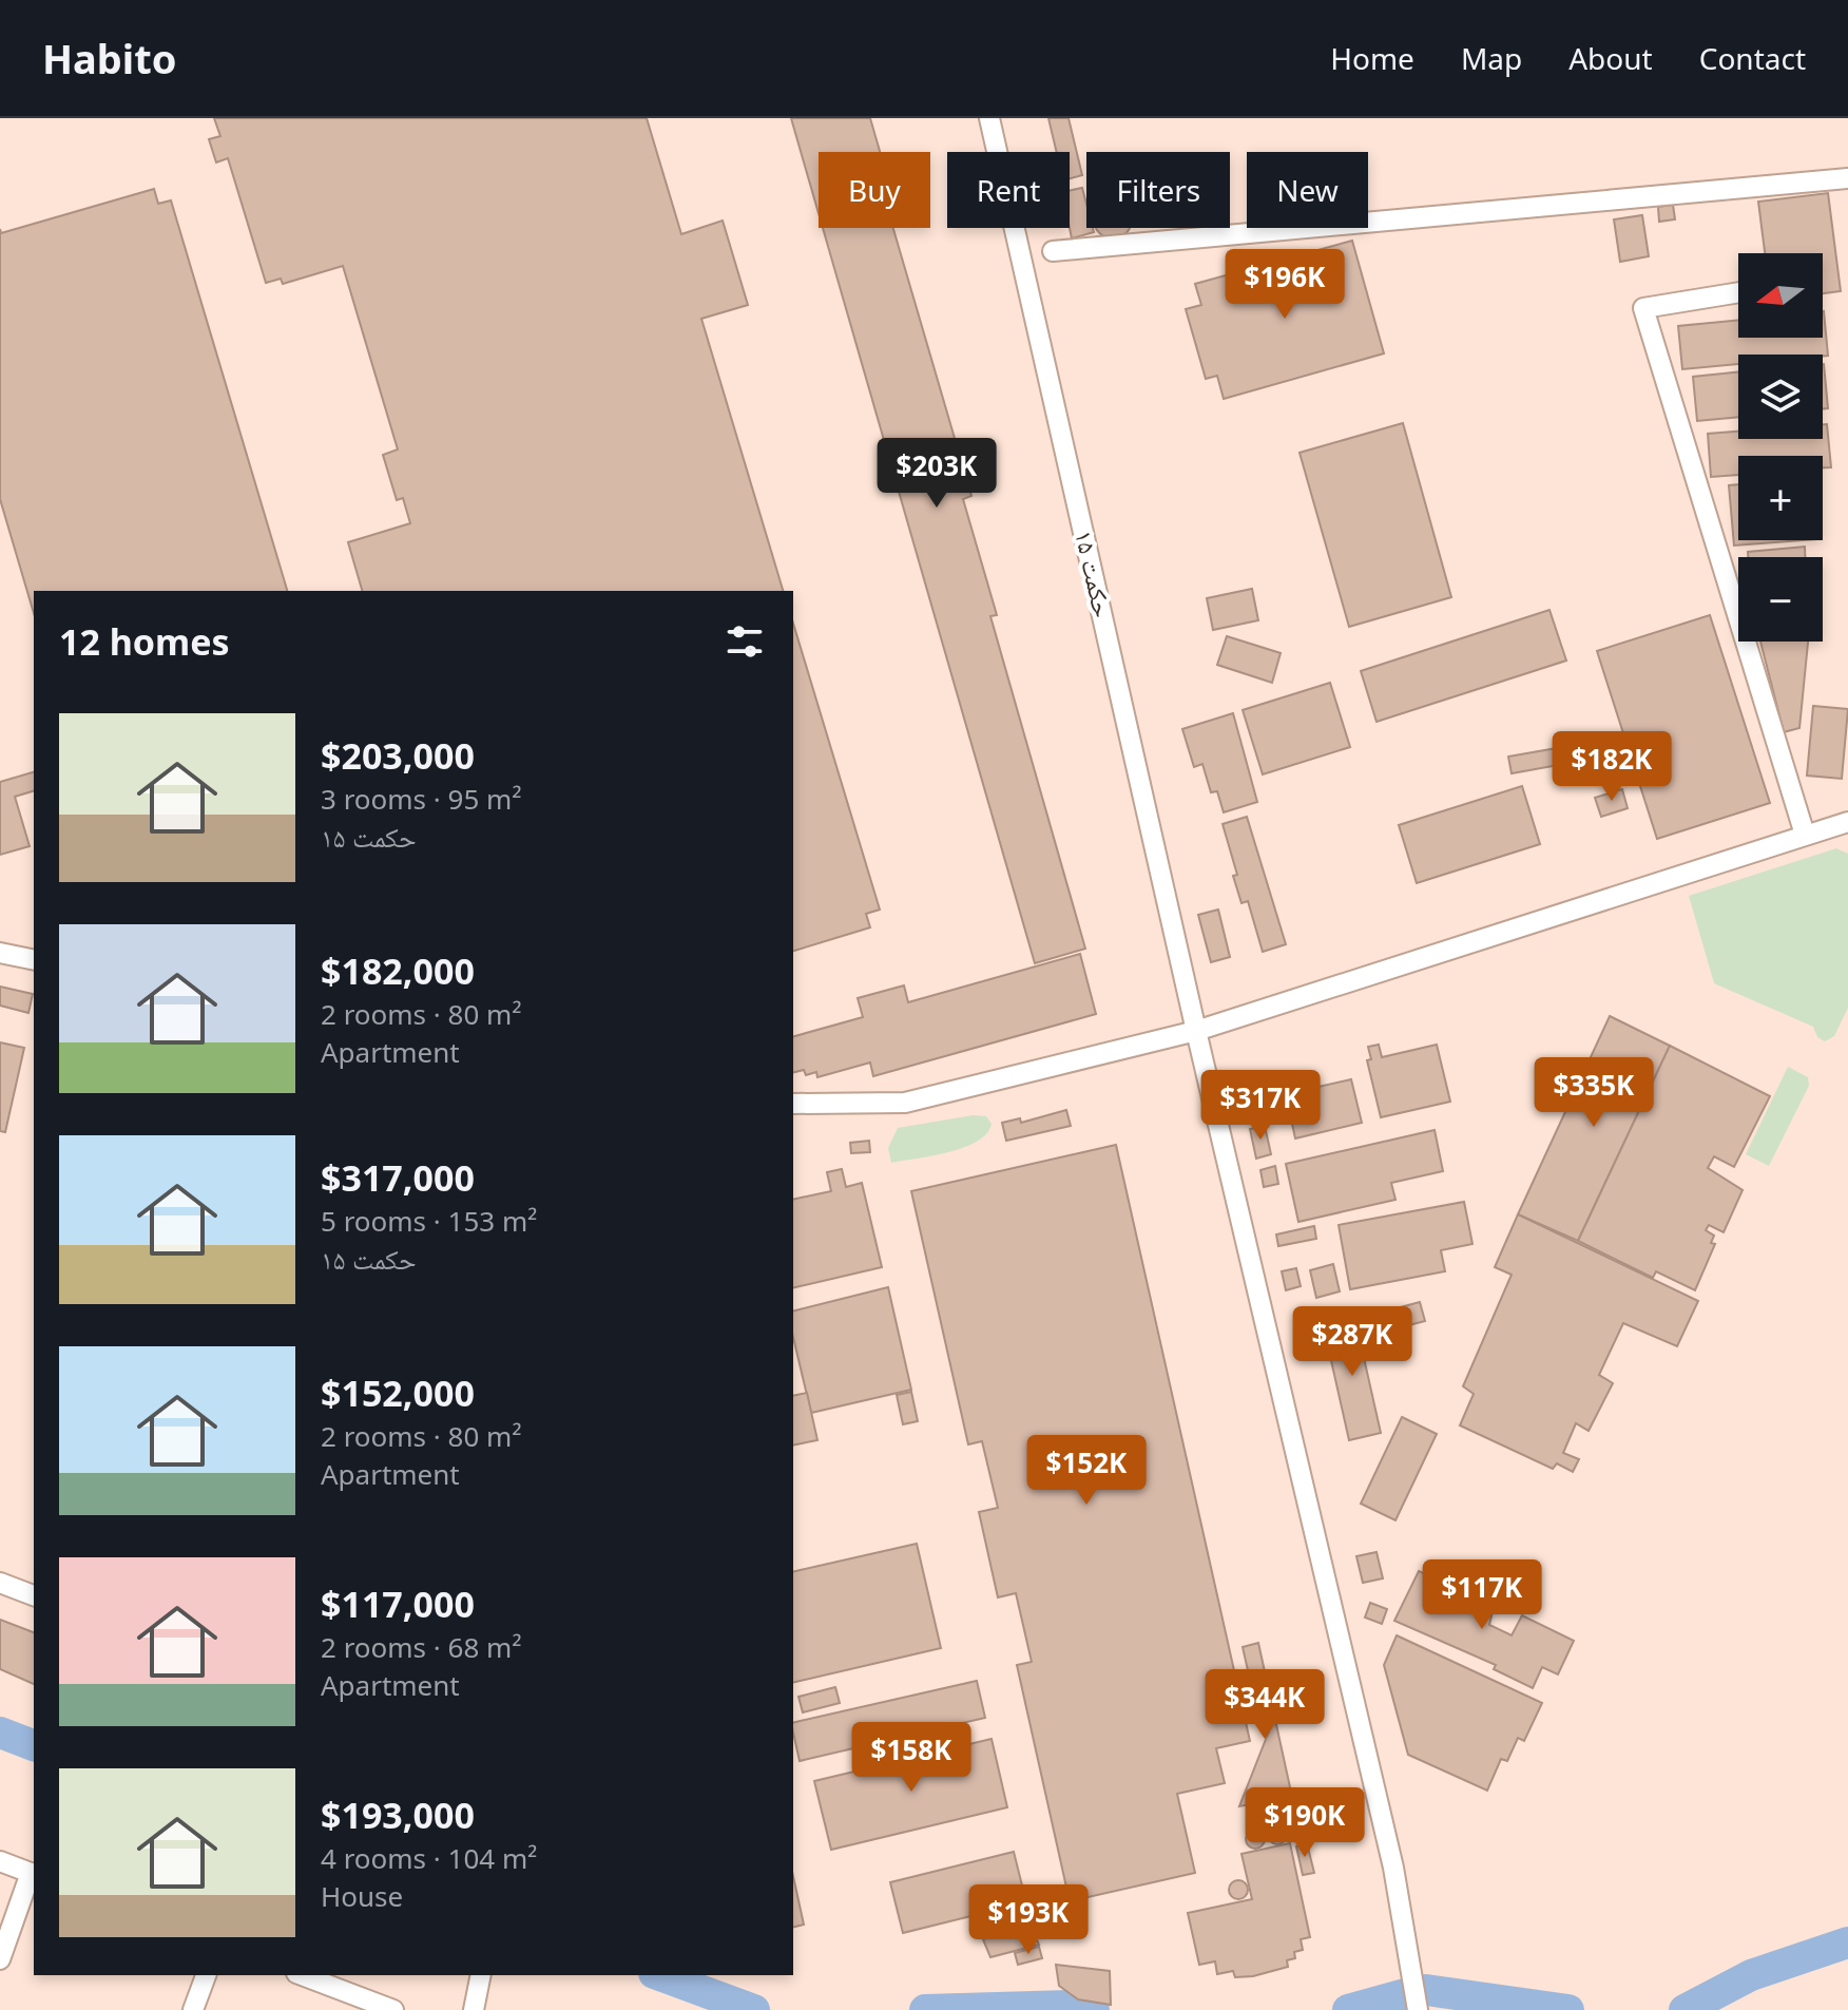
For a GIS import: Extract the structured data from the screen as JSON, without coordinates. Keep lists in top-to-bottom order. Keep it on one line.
{"streets":{"street":["حکمت ۱۵"]},"north":"left","page":{"header":"Habito","nav":["Home","Map","About","Contact"],"chip":["Buy","Rent","Filters","New"],"price":["$196K","$203K","$182K","$335K","$317K","$287K","$152K","$117K","$344K","$158K","$190K","$193K"],"map_buttons":["+","−"],"heading":"12 homes","list":[{"name":"$203,000","note":"3 rooms · 95 m² · حکمت ۱۵"},{"name":"$182,000","note":"2 rooms · 80 m² · Apartment"},{"name":"$317,000","note":"5 rooms · 153 m² · حکمت ۱۵"},{"name":"$152,000","note":"2 rooms · 80 m² · Apartment"},{"name":"$117,000","note":"2 rooms · 68 m² · Apartment"},{"name":"$193,000","note":"4 rooms · 104 m² · House"}]}}
